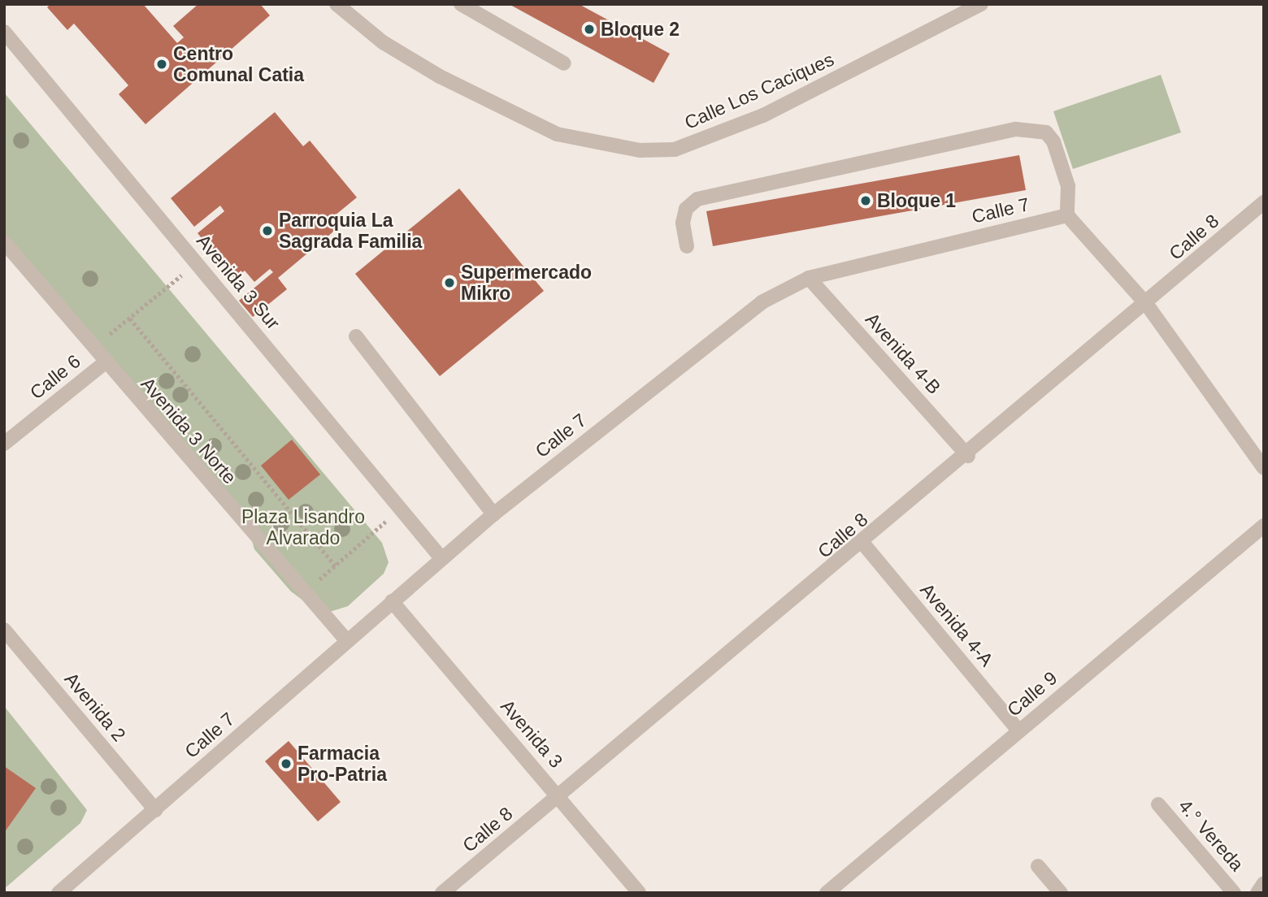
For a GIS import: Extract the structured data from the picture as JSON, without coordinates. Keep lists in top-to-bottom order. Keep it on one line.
{"streets":{"street":["Calle Los Caciques","Calle 7","Calle 8","Avenida 3 Sur","Avenida 4-B","Calle 6","Avenida 3 Norte","Avenida 4-A","Calle 9","Avenida 2","Avenida 3","4.° Vereda"]},"crossings":[["Calle 7","Avenida 3 Sur"],["Calle 7","Avenida 4-B"],["Calle 7","Avenida 3 Norte"],["Calle 7","Avenida 2"],["Calle 7","Avenida 3"],["Calle 8","Avenida 4-B"],["Calle 8","Avenida 4-A"],["Calle 8","Avenida 3"],["Calle 6","Avenida 3 Norte"],["Avenida 4-A","Calle 9"]],"parks":["Plaza Lisandro Alvarado"],"places":["Bloque 2","Centro Comunal Catia","Bloque 1","Parroquia La Sagrada Familia","Supermercado Mikro","Farmacia Pro-Patria"]}
